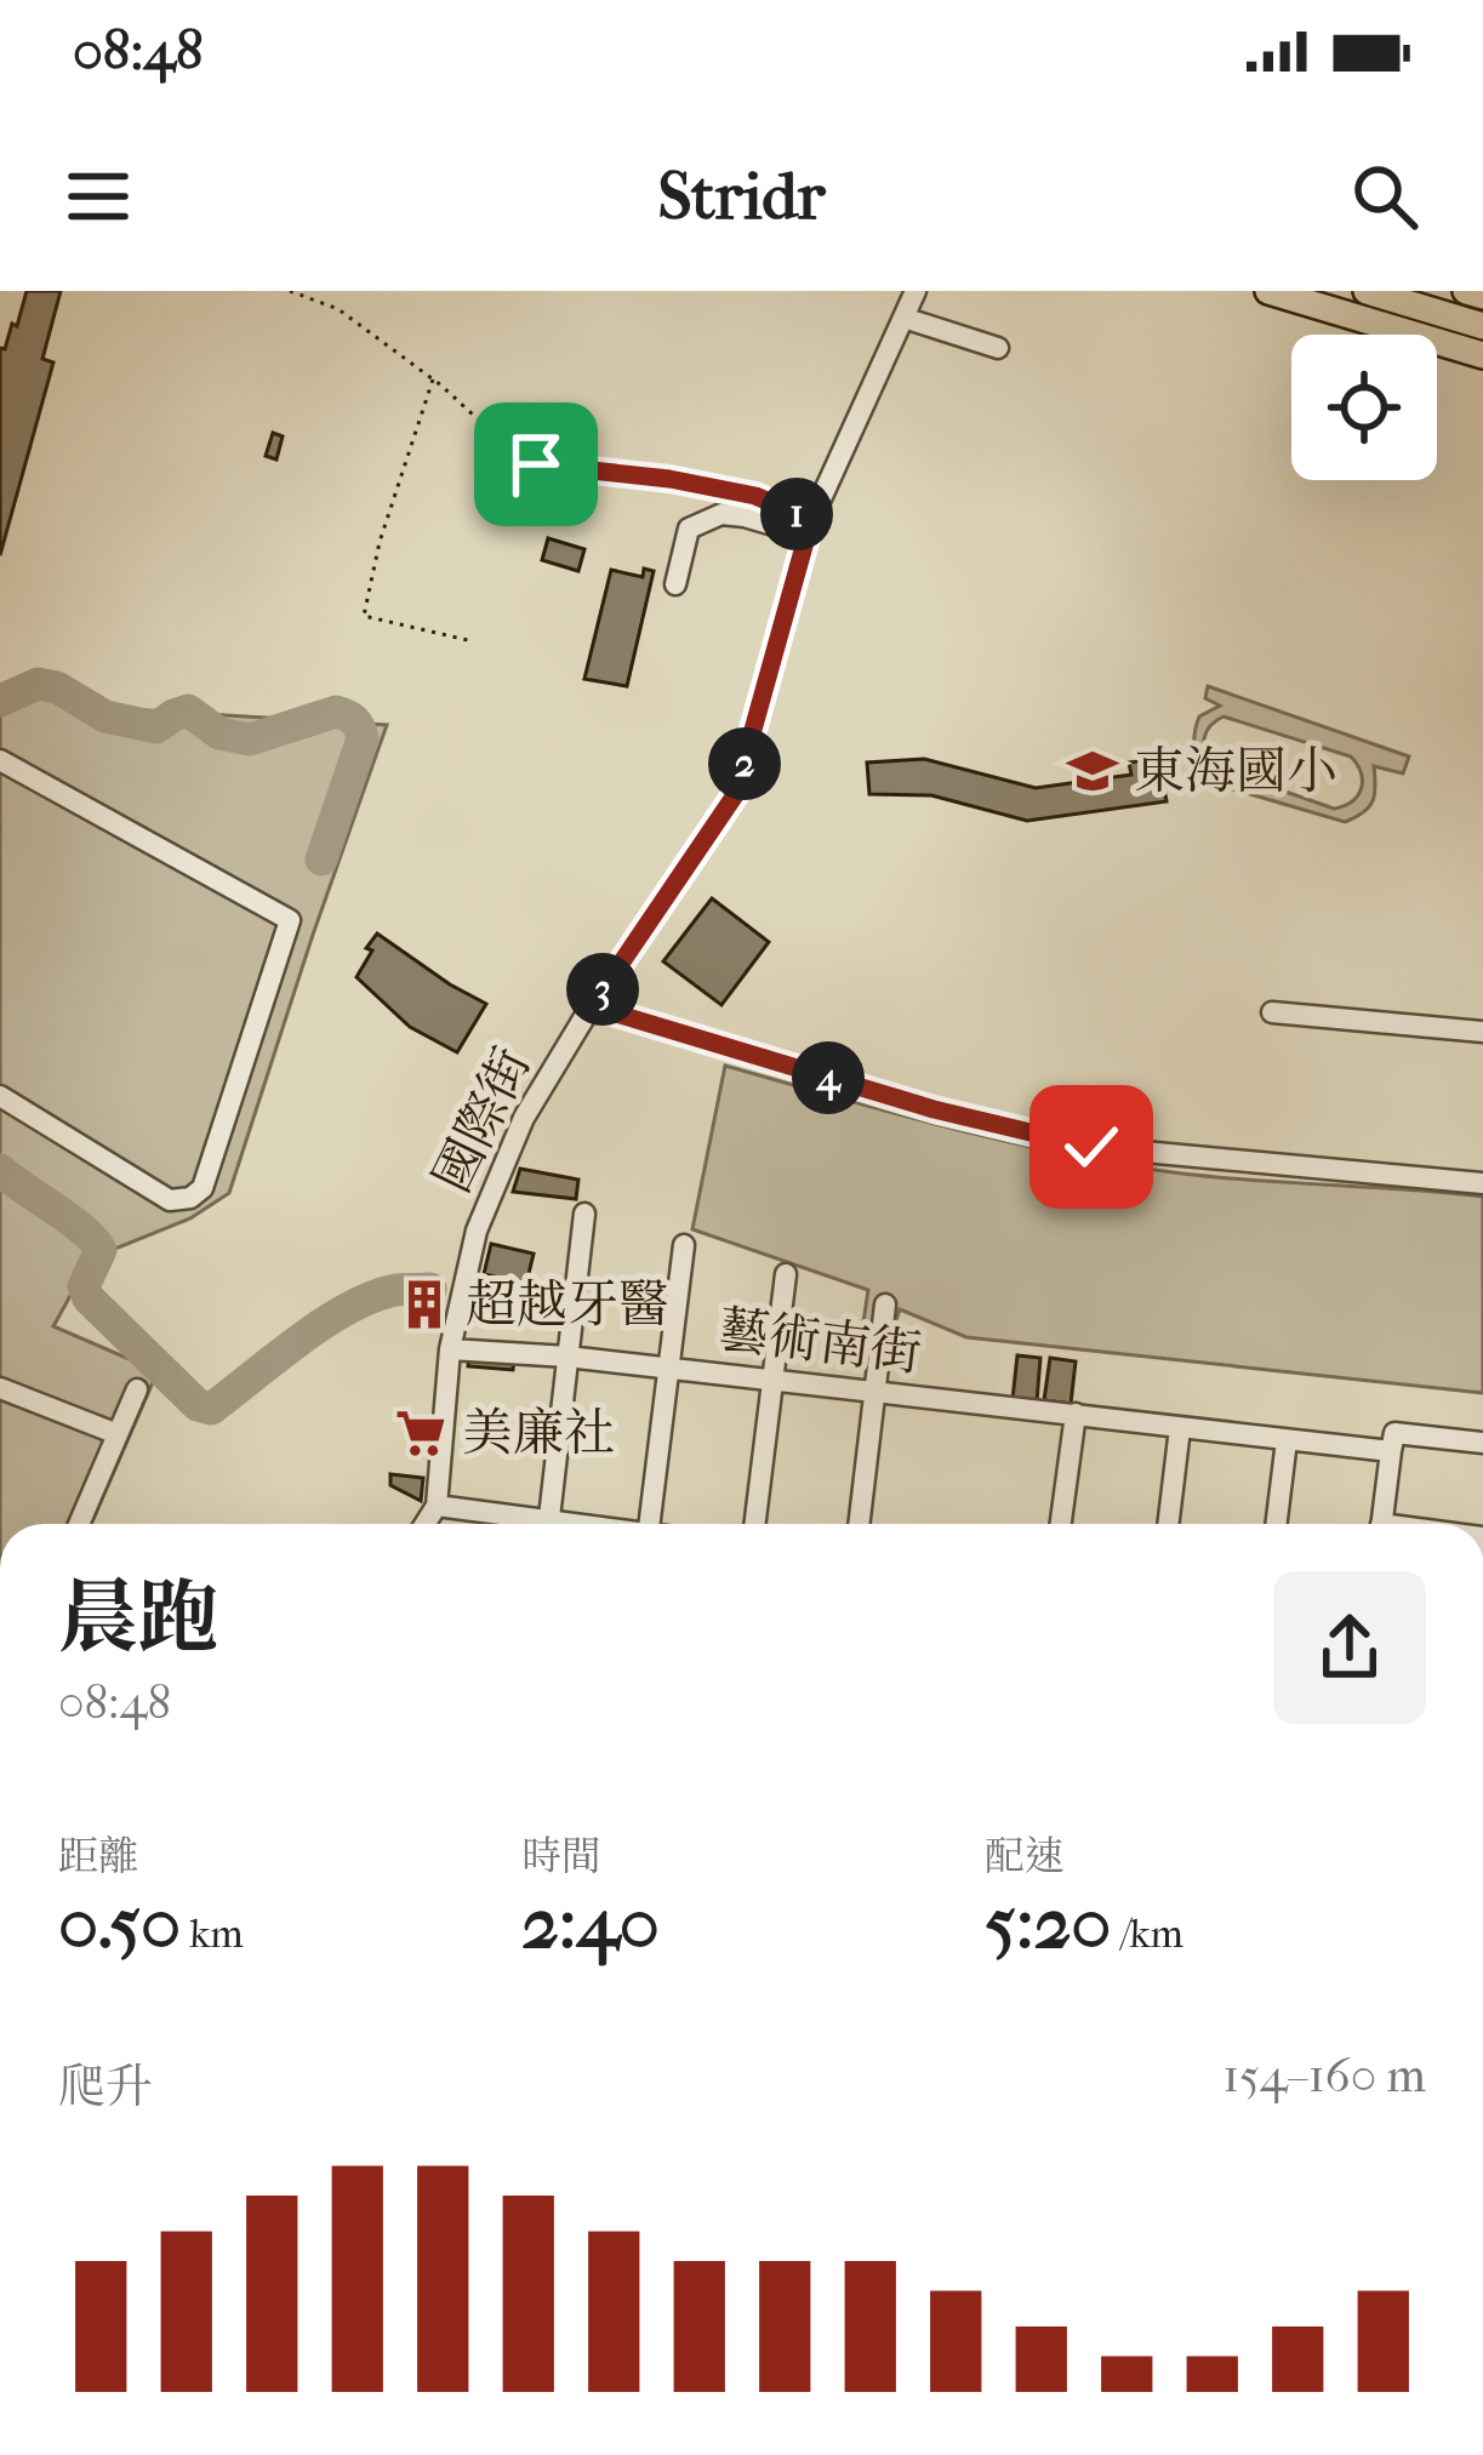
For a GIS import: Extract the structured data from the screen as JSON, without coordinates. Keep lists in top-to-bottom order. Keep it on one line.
{"streets":{"street":["國際街","藝術南街"]},"crossings":[["國際街","藝術南街"]],"places":{"school or university":["東海國小"],"building":["超越牙醫"],"supermarket":["美廉社"]},"page":{"status":"08:48","header":"Stridr","pins":["1","2","3","4"],"heading":["晨跑","08:48"],"stats":[["距離","0.50 km"],["時間","2:40"],["配速","5:20 /km"]],"chart":["爬升","154–160 m"]}}
